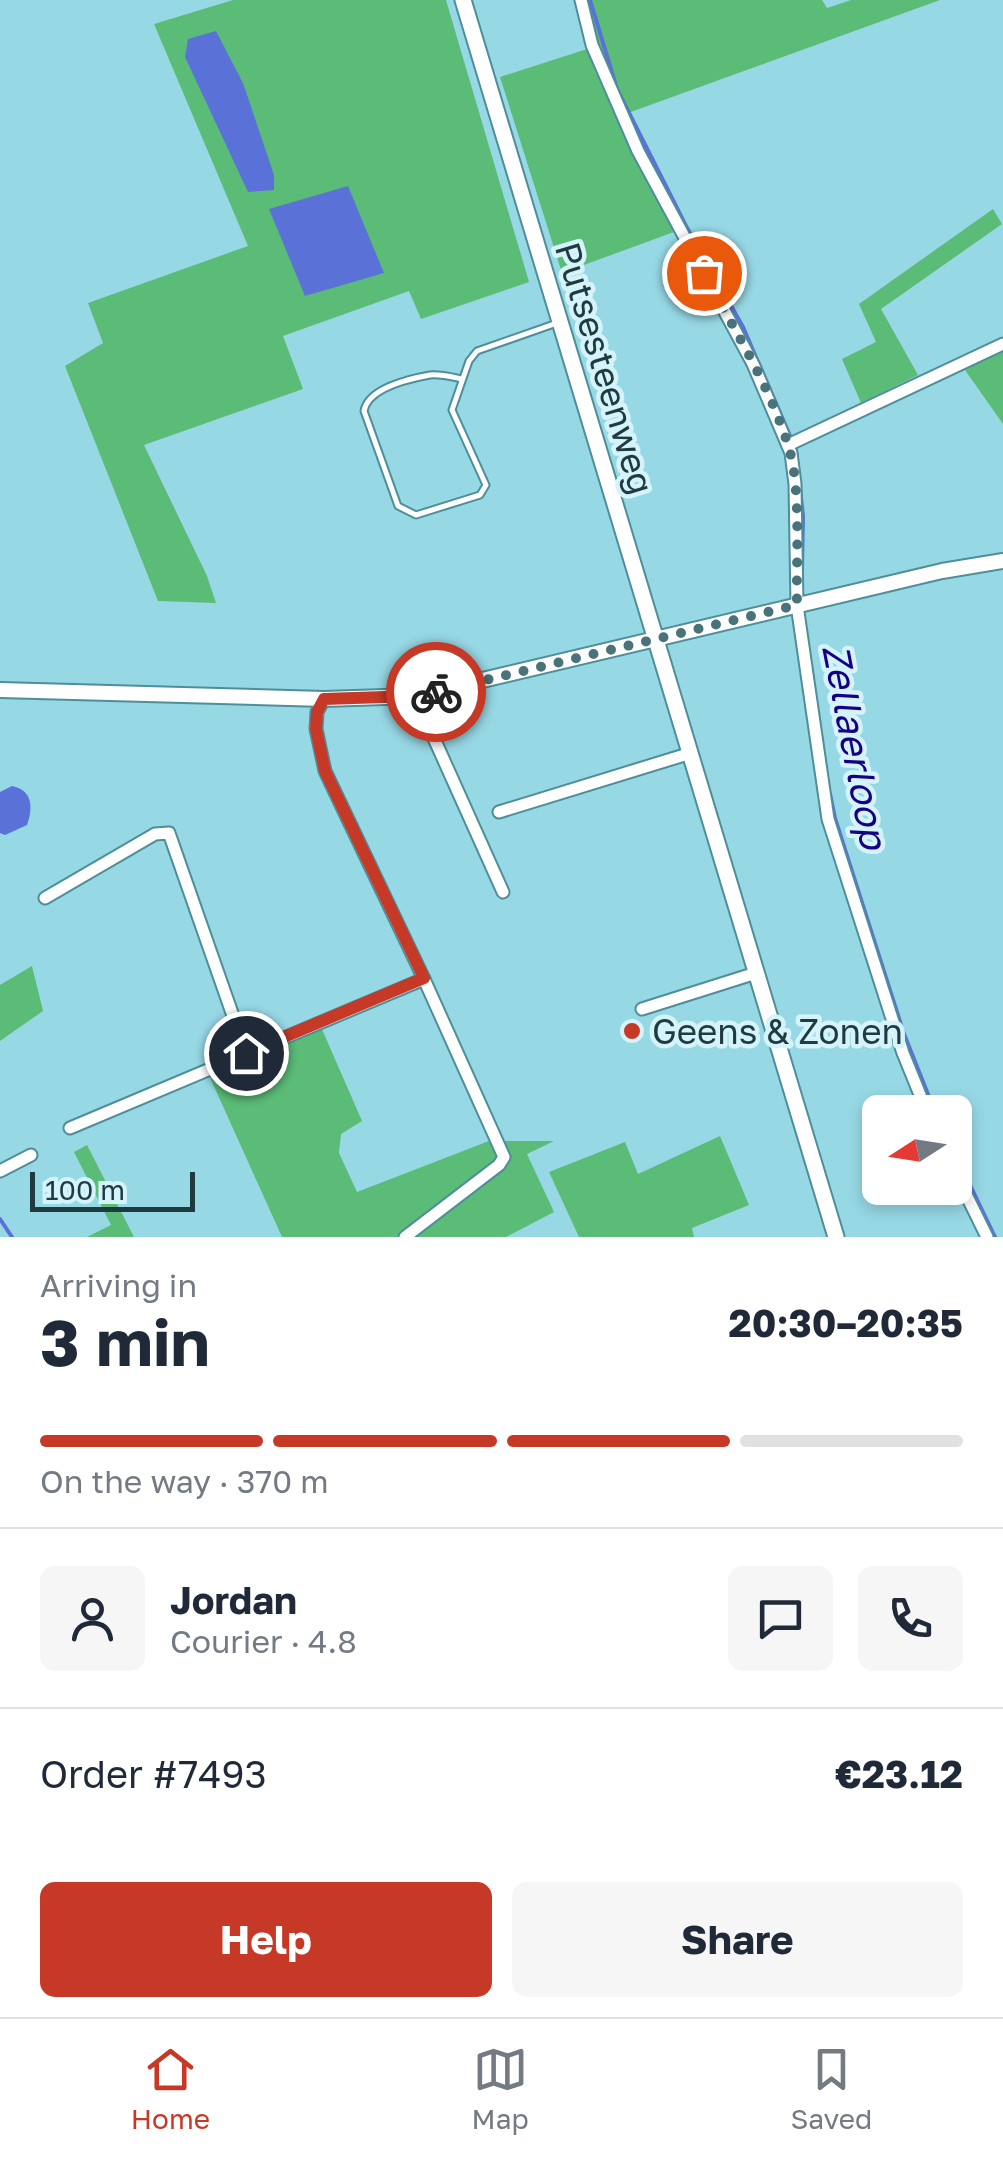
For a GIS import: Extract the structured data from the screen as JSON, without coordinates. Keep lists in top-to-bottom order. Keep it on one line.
{"streets":{"main road":["Putsesteenweg"]},"water":["Zellaerloop"],"places":["Geens & Zonen"],"scale_bar":"100 m","north":"left","page":{"scale":"100 m","heading":["3 min","Arriving in","20:30–20:35"],"panel":["Jordan","Courier · 4.8","Order #7493","€23.12"],"bar":"On the way · 370 m","buttons":["Help","Share"],"tabs":["Home","Map","Saved"]}}
